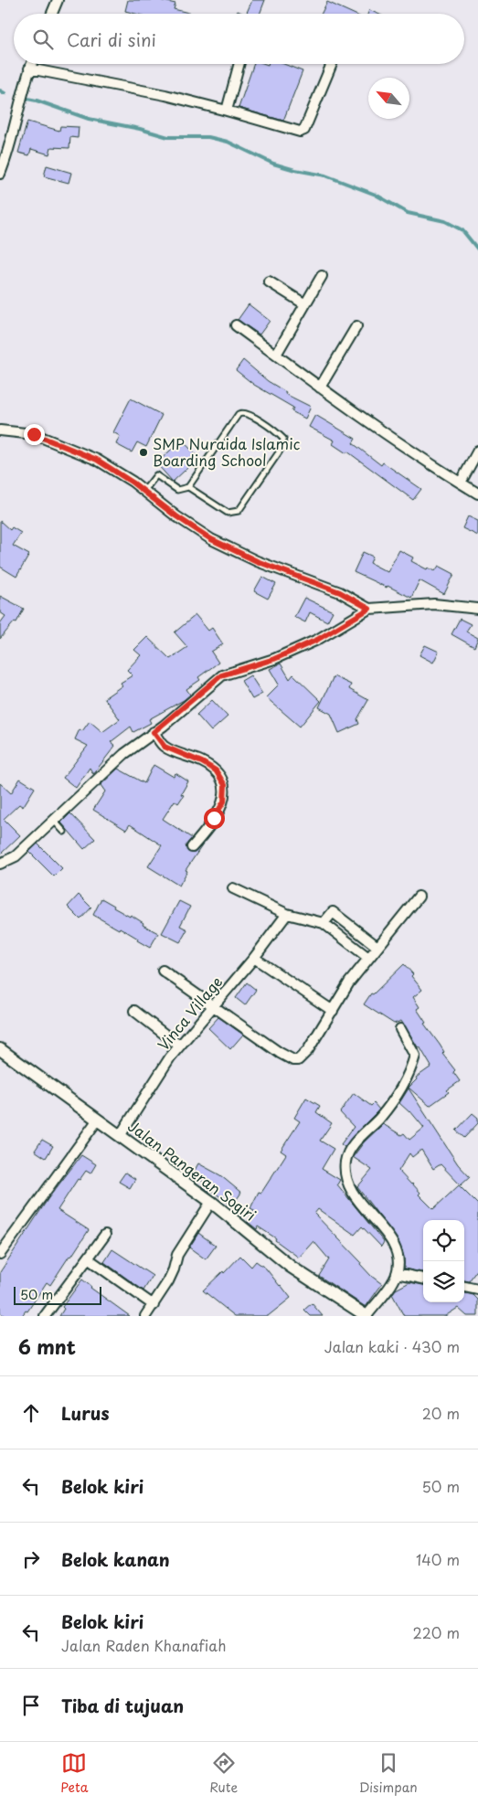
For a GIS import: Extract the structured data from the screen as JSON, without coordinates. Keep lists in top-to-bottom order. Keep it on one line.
{"streets":{"street":["Vinca Village","Jalan Pangeran Sogiri"]},"crossings":[["Vinca Village","Jalan Pangeran Sogiri"]],"places":["SMP Nuraida Islamic Boarding School"],"scale_bar":"50 m","north":"top left","page":{"search":"Cari di sini","scale":"50 m","heading":["6 mnt","Jalan kaki · 430 m"],"list":[["Lurus","20 m"],["Belok kiri","50 m"],["Belok kanan","140 m"],["Belok kiri","Jalan Raden Khanafiah","220 m"],"Tiba di tujuan"],"nav":["Peta","Rute","Disimpan"]}}
